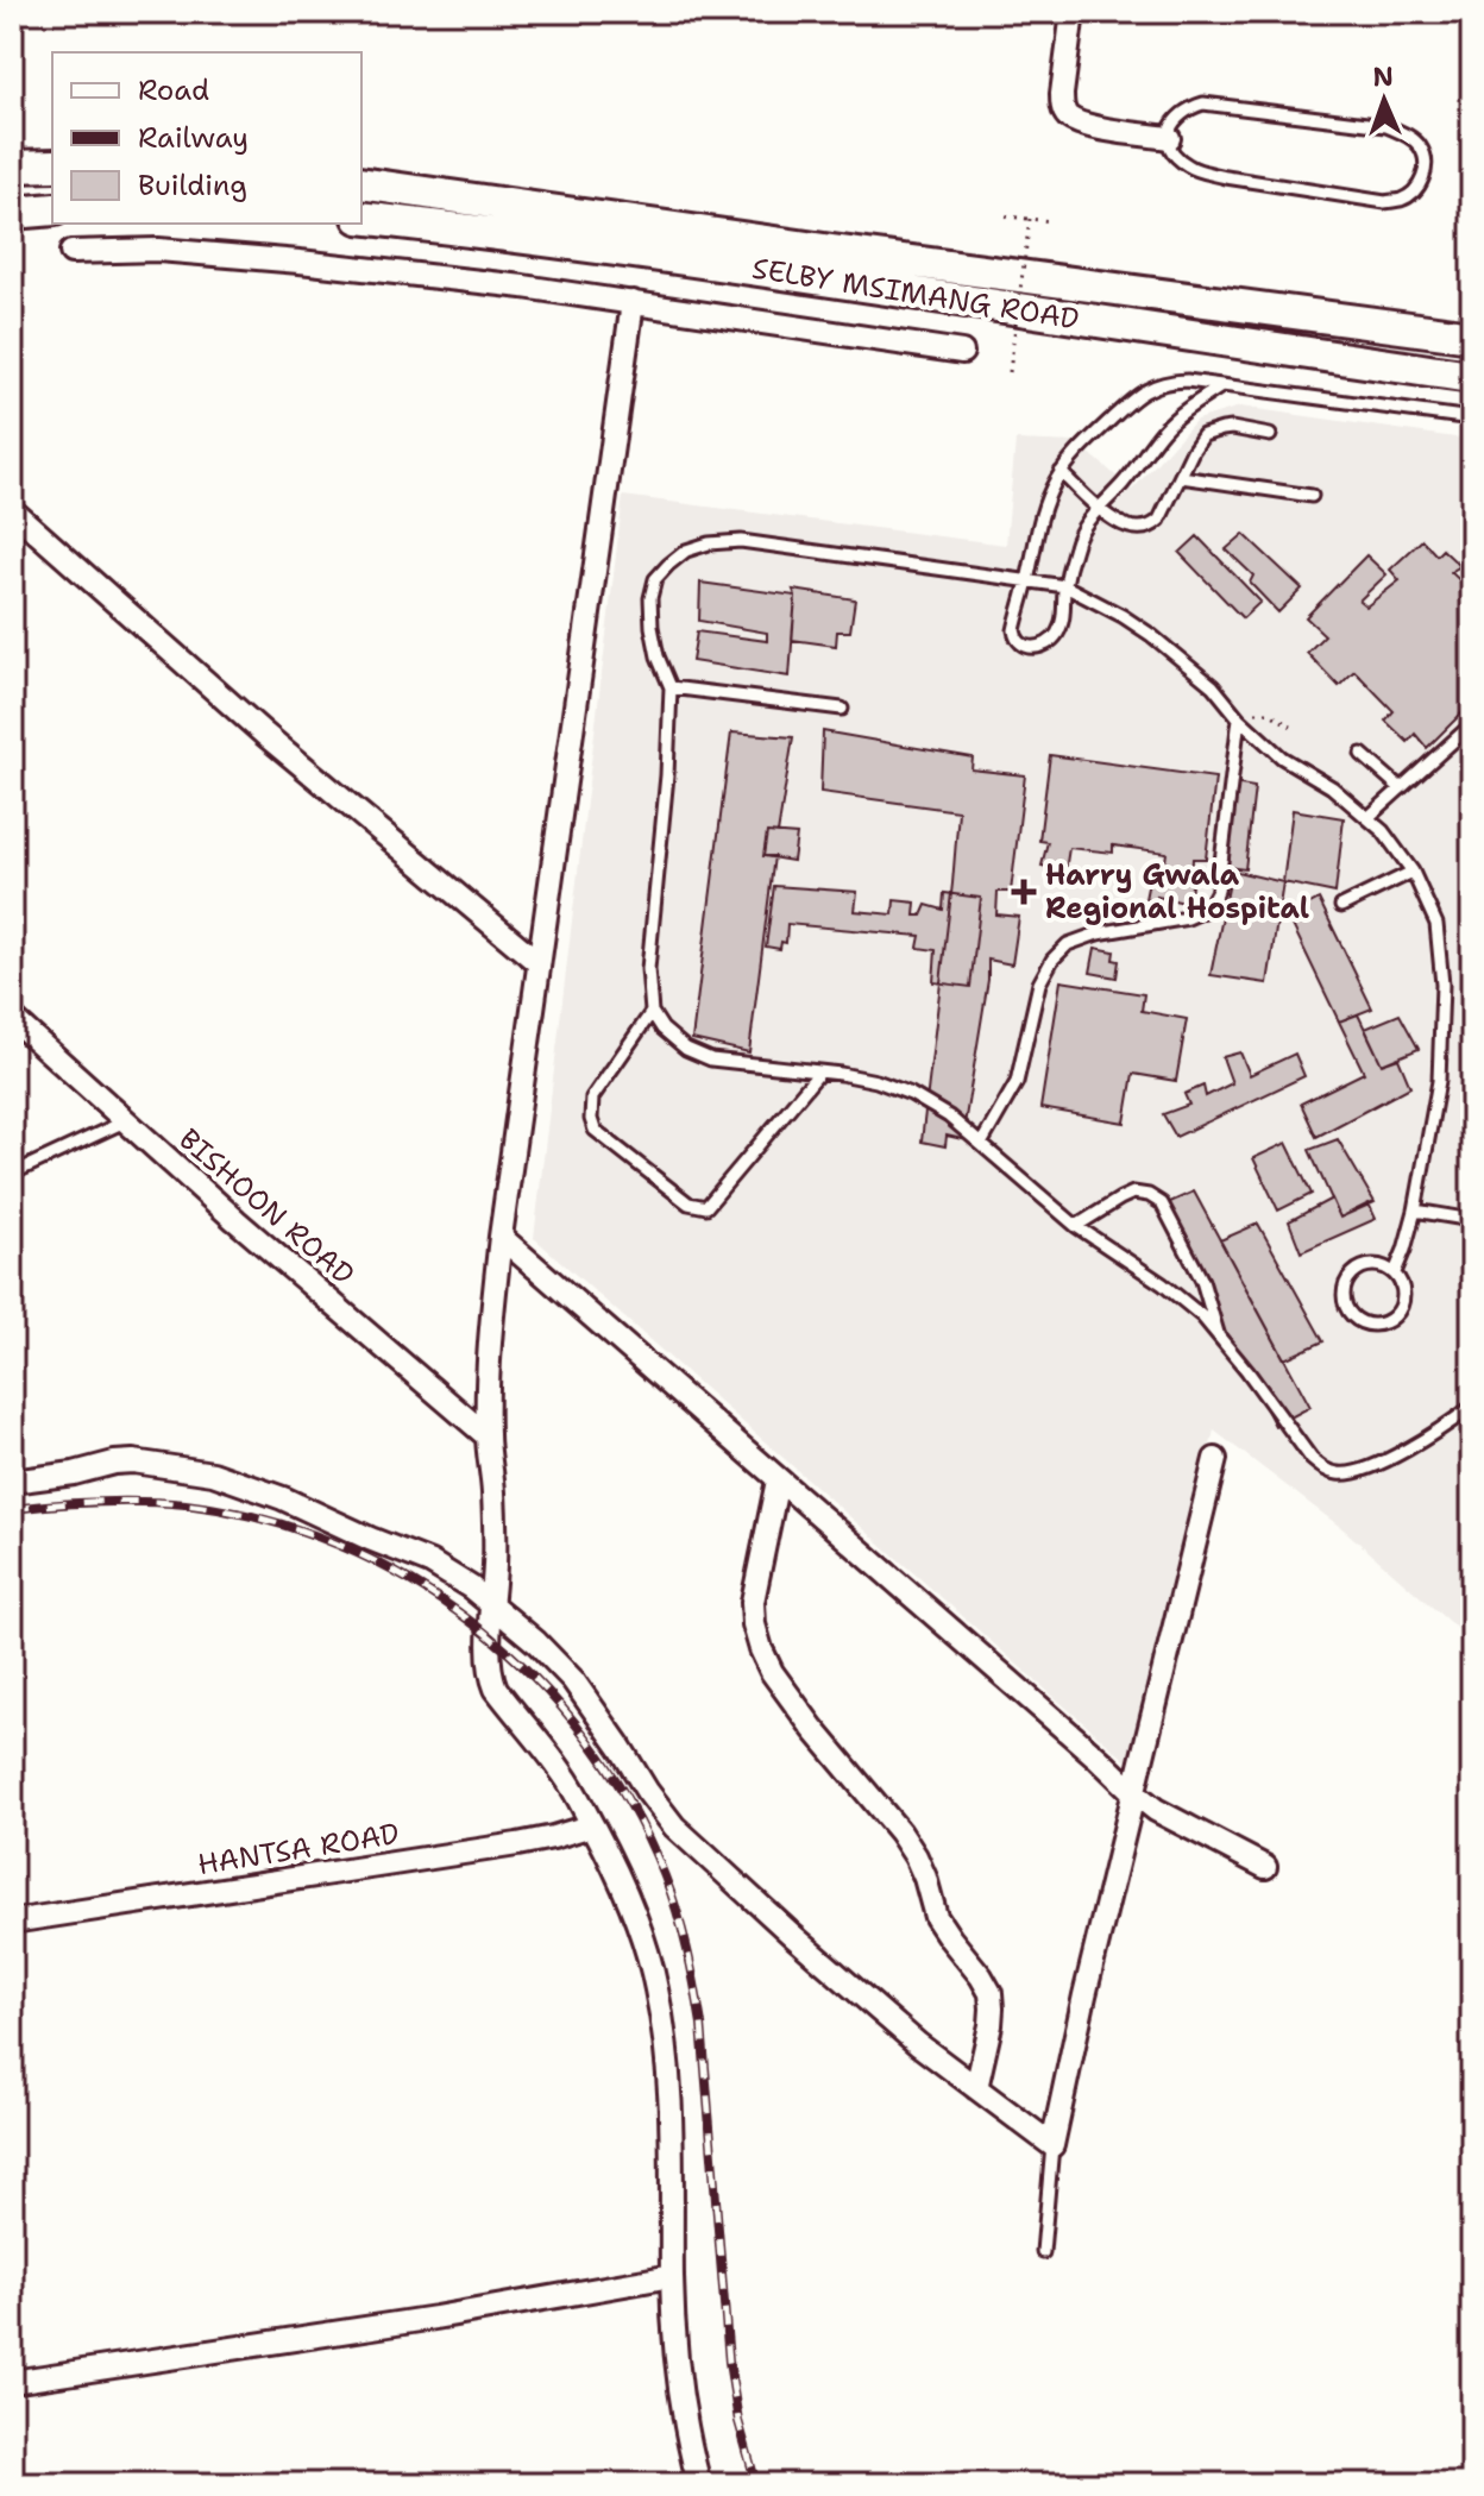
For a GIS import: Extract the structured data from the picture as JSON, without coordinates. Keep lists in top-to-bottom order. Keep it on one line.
{"streets":{"main road":["SELBY MSIMANG ROAD"],"street":["BISHOON ROAD","HANTSA ROAD"]},"places":{"health":["Harry Gwala Regional Hospital"]},"legend":["Road","Railway","Building"],"north":"top"}
